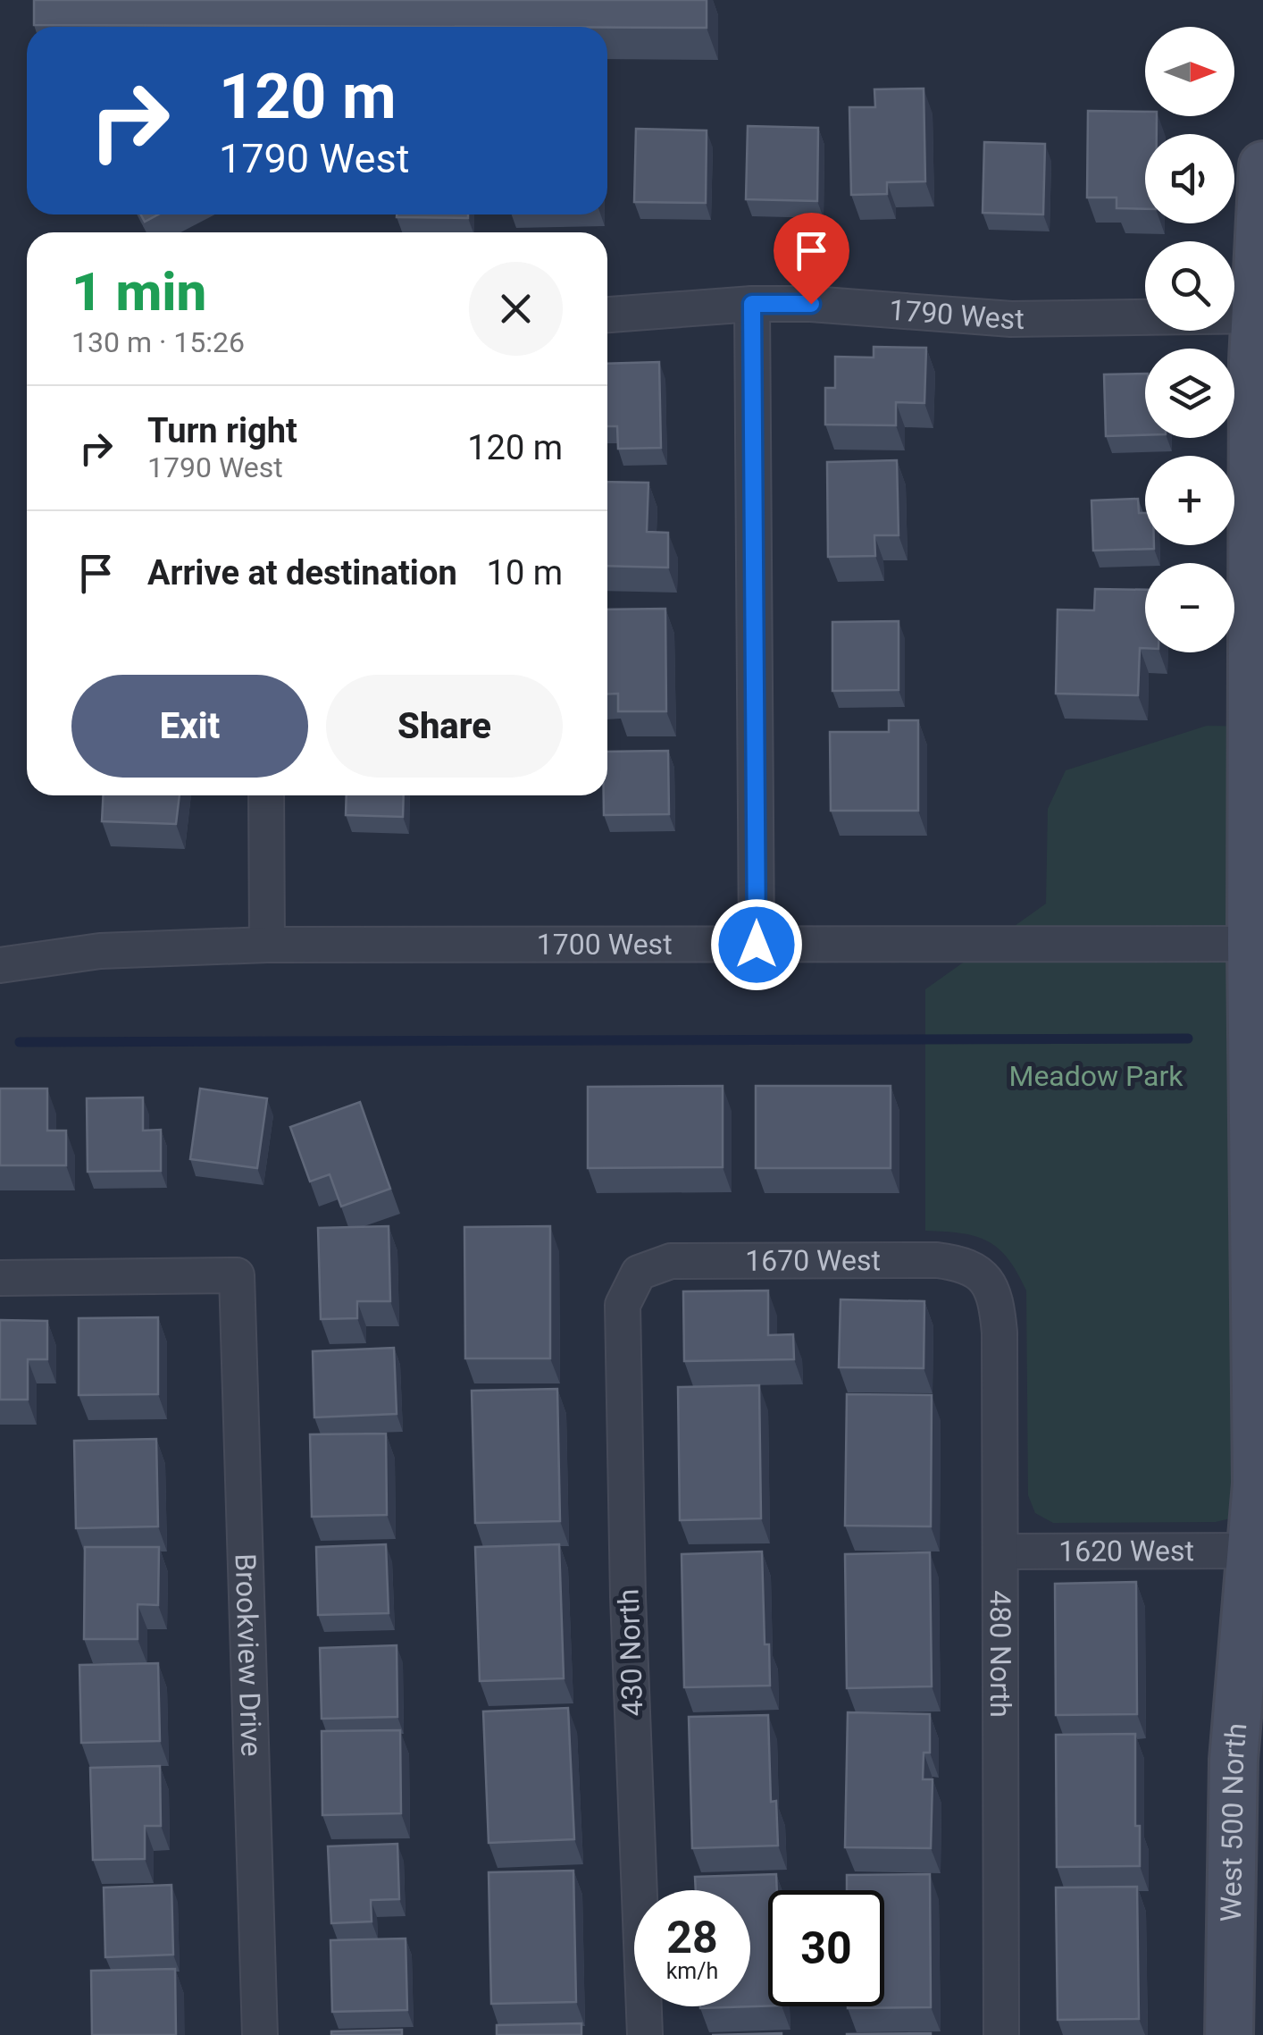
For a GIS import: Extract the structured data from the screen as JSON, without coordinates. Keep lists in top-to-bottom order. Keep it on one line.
{"streets":{"street":["1790 West","1700 West","1670 West","1620 West","430 North","480 North","Brookview Drive","West 500 North"]},"crossings":[["1790 West","West 500 North"],["1700 West","West 500 North"],["1670 West","430 North"],["1670 West","480 North"],["1620 West","480 North"],["1620 West","West 500 North"]],"parks":["Meadow Park"],"north":"right","page":{"map_buttons":["+","−"],"turn":["120 m","1790 West"],"heading":["1 min","130 m · 15:26"],"list":[{"name":"Turn right","note":"1790 West","value":"120 m"},{"name":"Arrive at destination","value":"10 m"}],"buttons":["Exit","Share"],"speed":"28 km/h","limit":"30"}}
